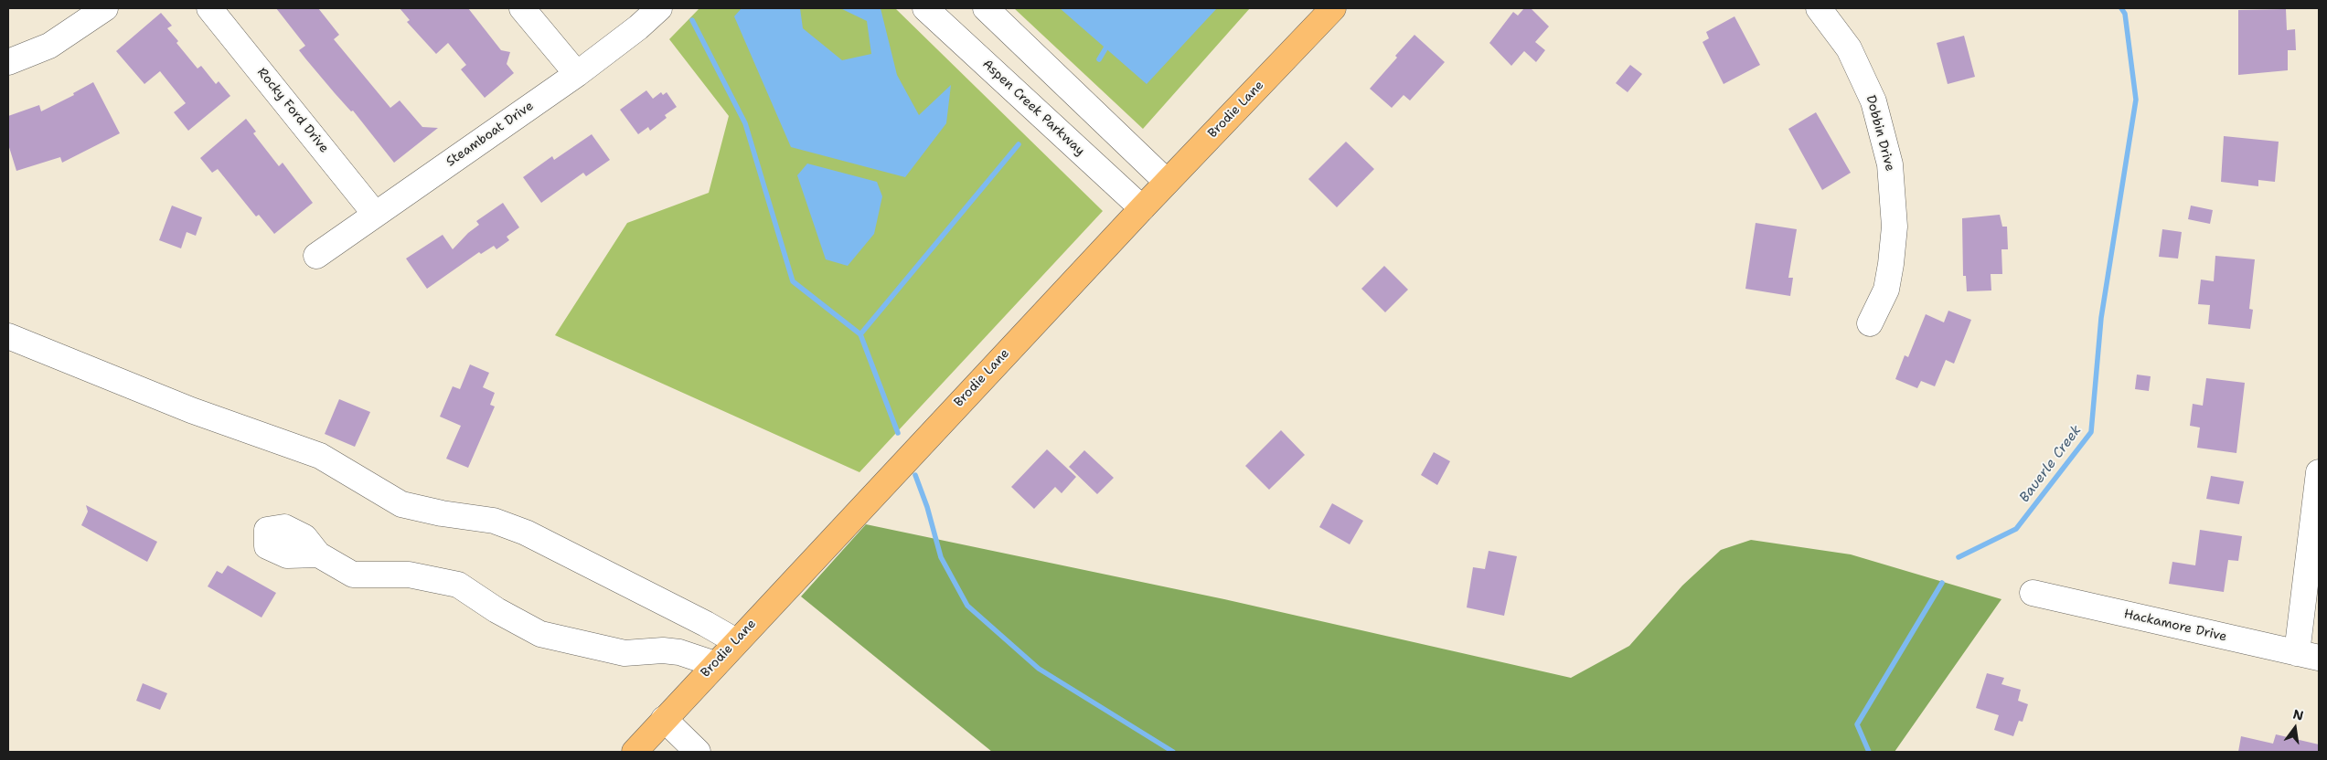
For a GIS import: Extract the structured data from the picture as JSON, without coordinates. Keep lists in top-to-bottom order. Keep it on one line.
{"streets":{"main road":["Brodie Lane"],"street":["Aspen Creek Parkway","Rocky Ford Drive","Dobbin Drive","Steamboat Drive","Hackamore Drive"]},"crossings":[["Aspen Creek Parkway","Brodie Lane"],["Rocky Ford Drive","Steamboat Drive"]],"water":["Bauerle Creek"],"north":"top"}
